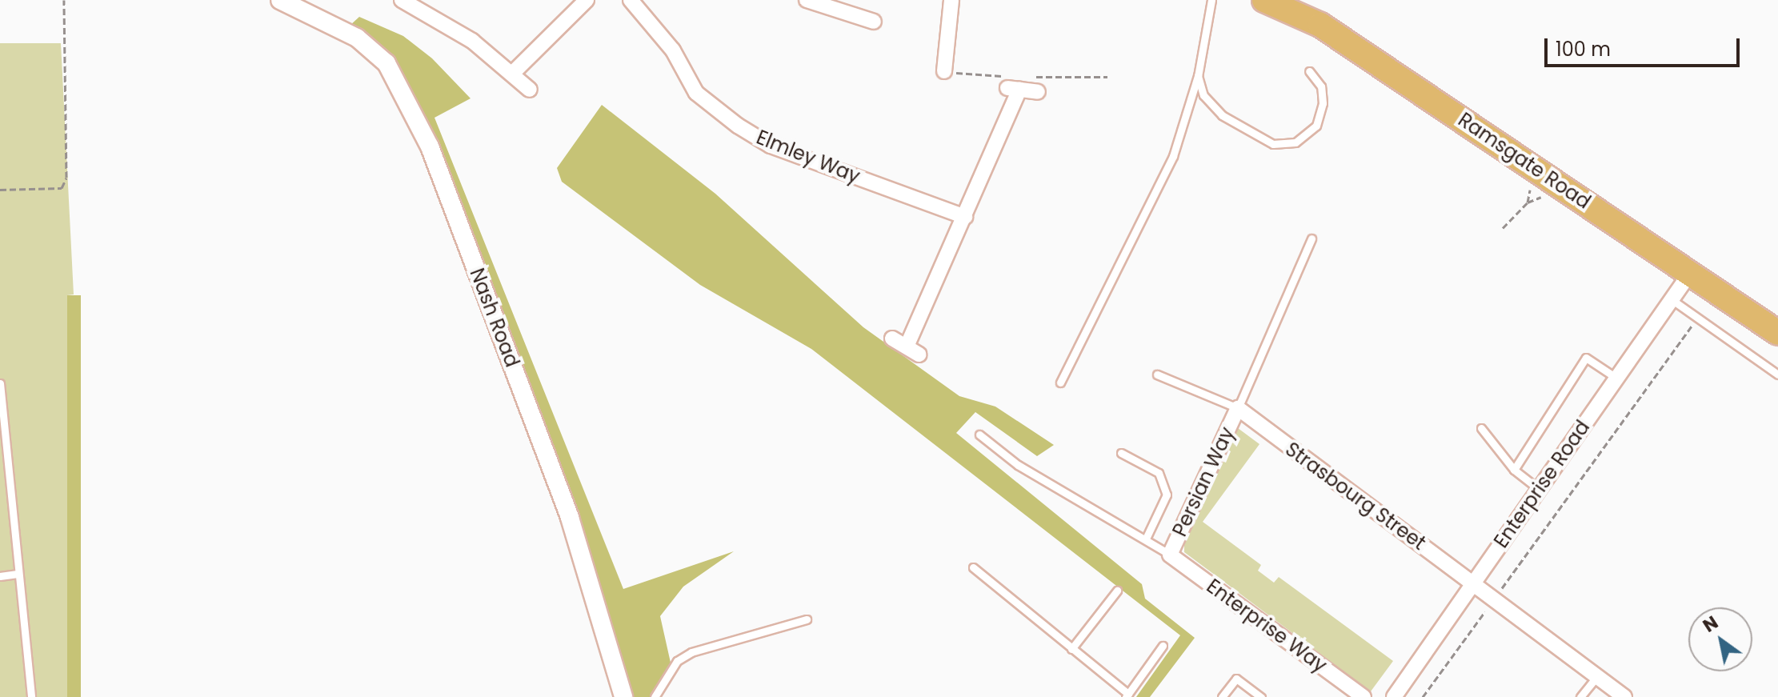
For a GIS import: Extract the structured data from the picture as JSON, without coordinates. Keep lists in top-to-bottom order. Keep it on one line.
{"streets":{"main road":["Ramsgate Road"],"street":["Elmley Way","Nash Road","Persian Way","Enterprise Road","Strasbourg Street","Enterprise Way"]},"crossings":[["Ramsgate Road","Enterprise Road"],["Persian Way","Strasbourg Street"],["Persian Way","Enterprise Way"],["Enterprise Road","Strasbourg Street"]],"scale_bar":"100 m","north":"top left"}
